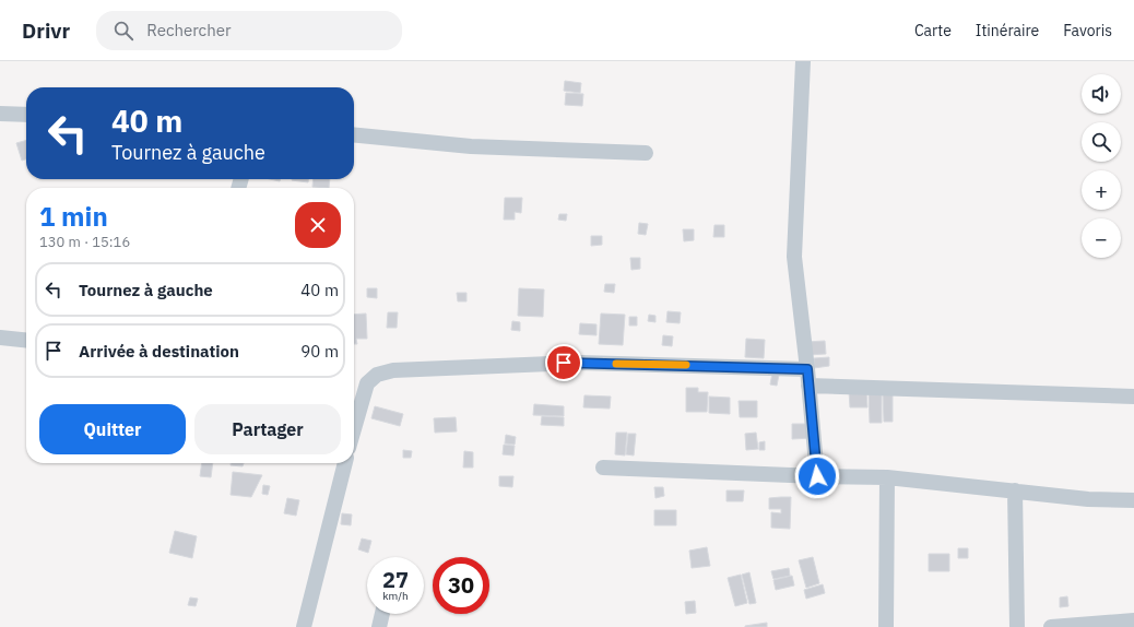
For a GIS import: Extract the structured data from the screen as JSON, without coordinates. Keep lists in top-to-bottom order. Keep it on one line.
{"page":{"header":"Drivr","search":"Rechercher","nav":["Carte","Itinéraire","Favoris"],"map_buttons":["+","−"],"turn":["40 m","Tournez à gauche"],"heading":["1 min","130 m · 15:16"],"list":[{"name":"Tournez à gauche","value":"40 m"},{"name":"Arrivée à destination","value":"90 m"}],"buttons":["Quitter","Partager"],"speed":"27 km/h","limit":"30"}}
